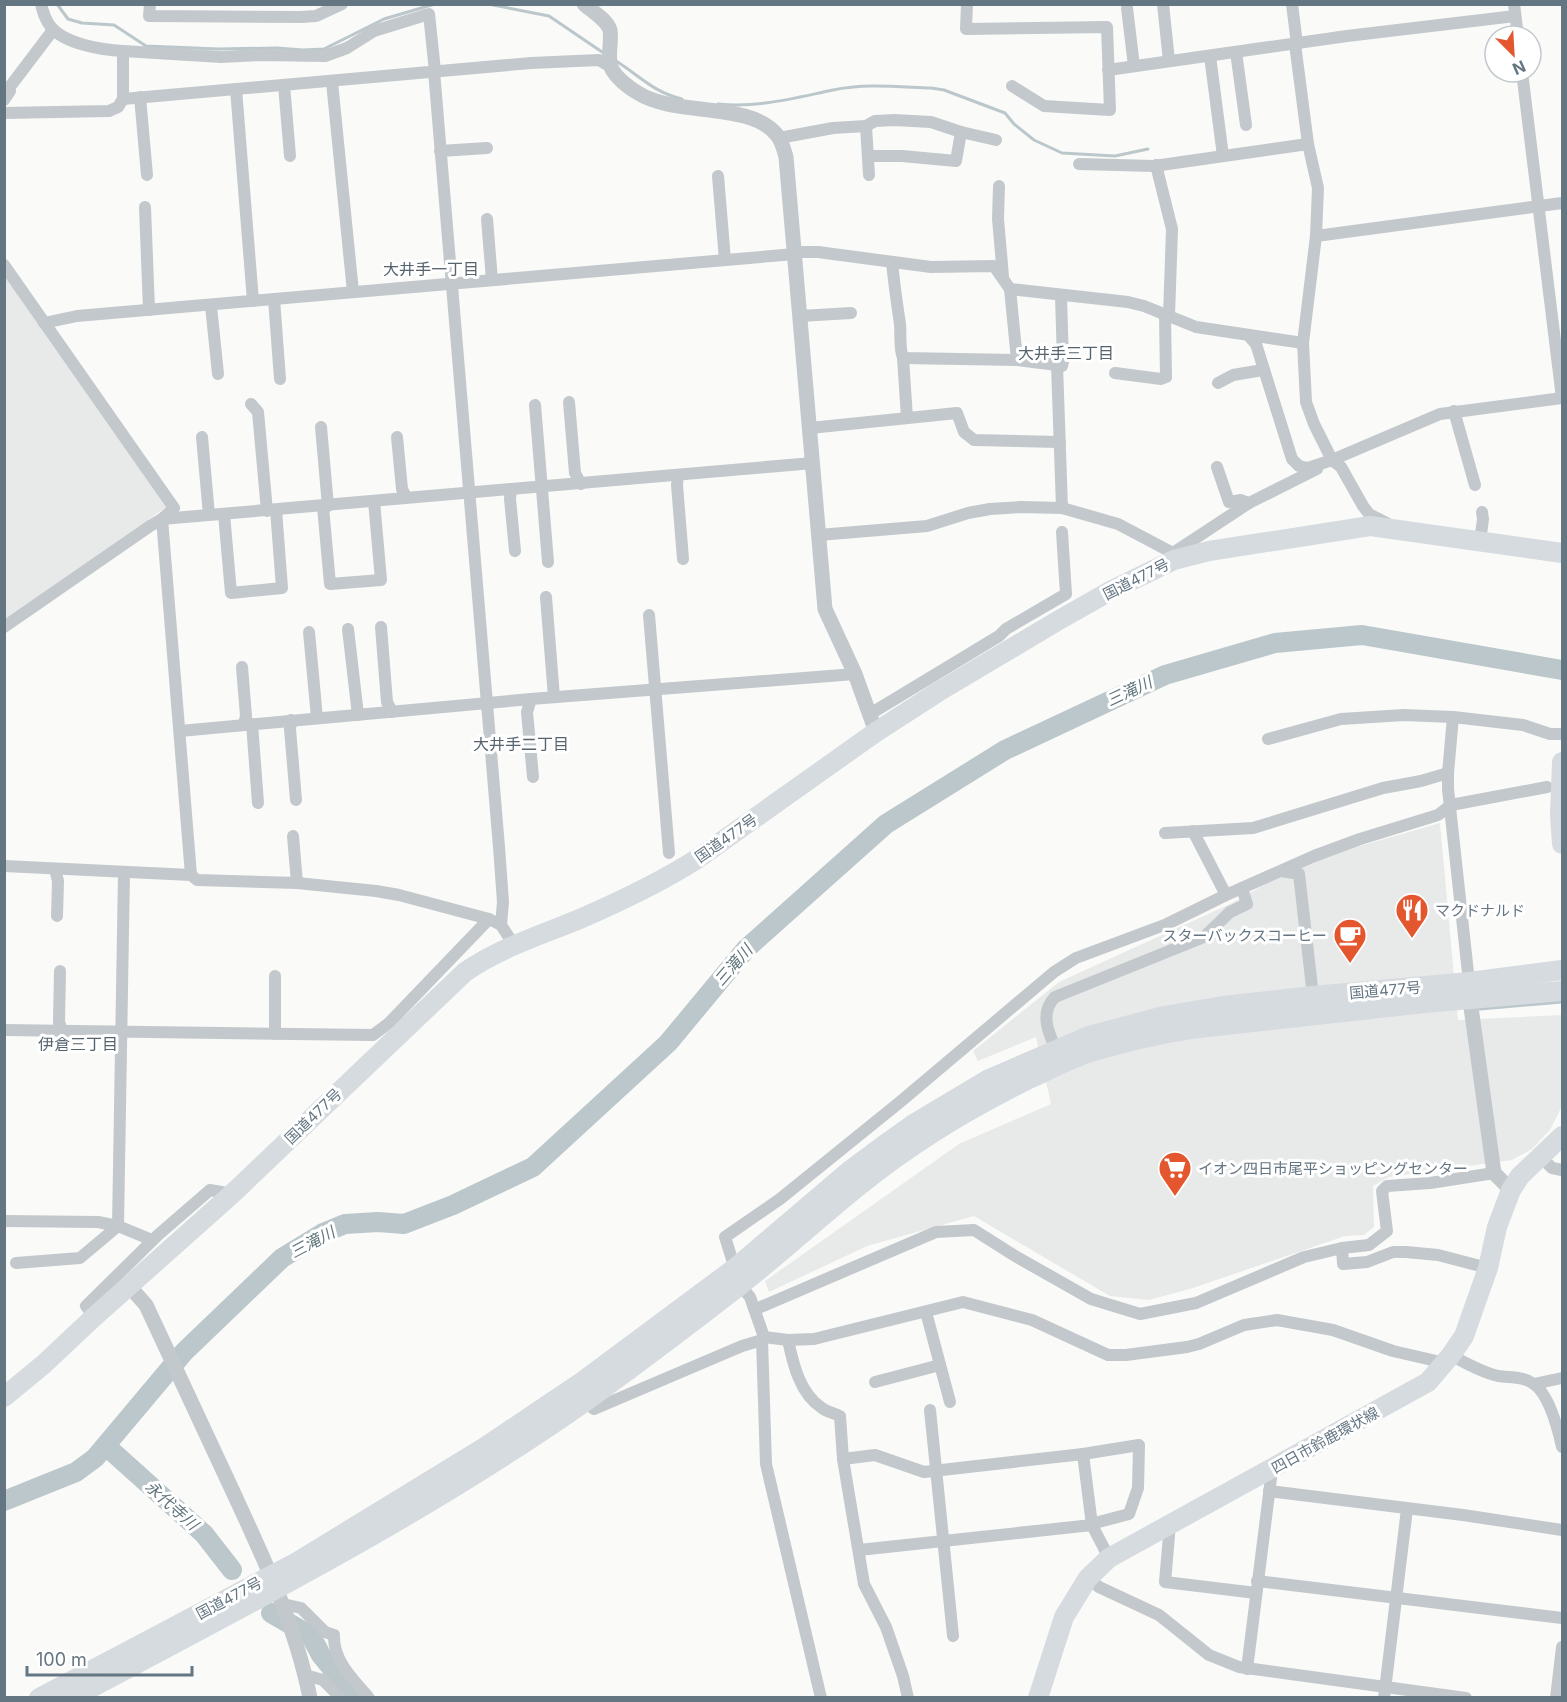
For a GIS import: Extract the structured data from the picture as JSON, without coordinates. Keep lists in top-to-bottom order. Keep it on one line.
{"streets":{"main road":["国道477号","四日市鈴鹿環状線"]},"districts":["大井手一丁目","大井手三丁目","大井手二丁目","伊倉三丁目"],"water":["三滝川","永代寺川"],"places":{"restaurant":["マクドナルド"],"cafe":["スターバックスコーヒー"],"supermarket":["イオン四日市尾平ショッピングセンター"]},"scale_bar":"100 m","north":"bottom right"}
